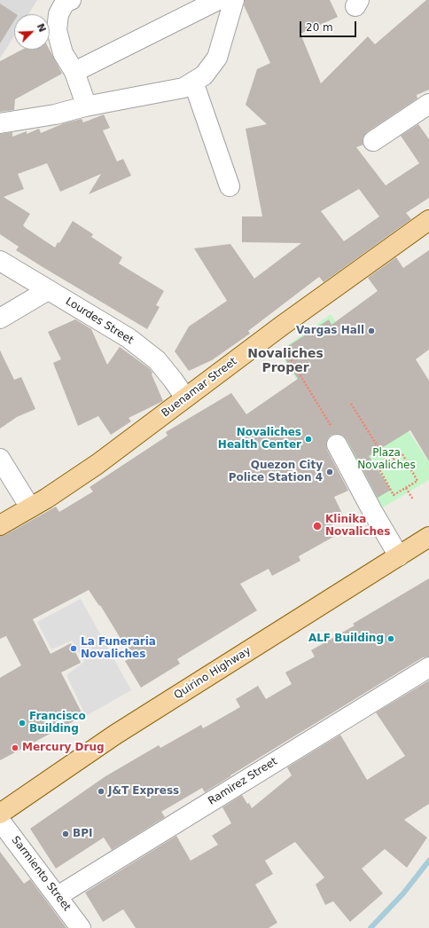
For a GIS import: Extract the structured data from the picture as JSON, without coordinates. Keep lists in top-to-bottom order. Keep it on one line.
{"streets":{"main road":["Buenamar Street","Quirino Highway"],"street":["Lourdes Street","Ramirez Street","Sarmiento Street"]},"crossings":[["Lourdes Street","Buenamar Street"],["Ramirez Street","Sarmiento Street"]],"districts":["Novaliches Proper"],"parks":["Plaza Novaliches"],"places":["Vargas Hall","Novaliches Health Center","Quezon City Police Station 4","Klinika Novaliches","ALF Building","La Funeraria Novaliches","Francisco Building","Mercury Drug","J&T Express","BPI"],"scale_bar":"20 m","north":"top right"}
